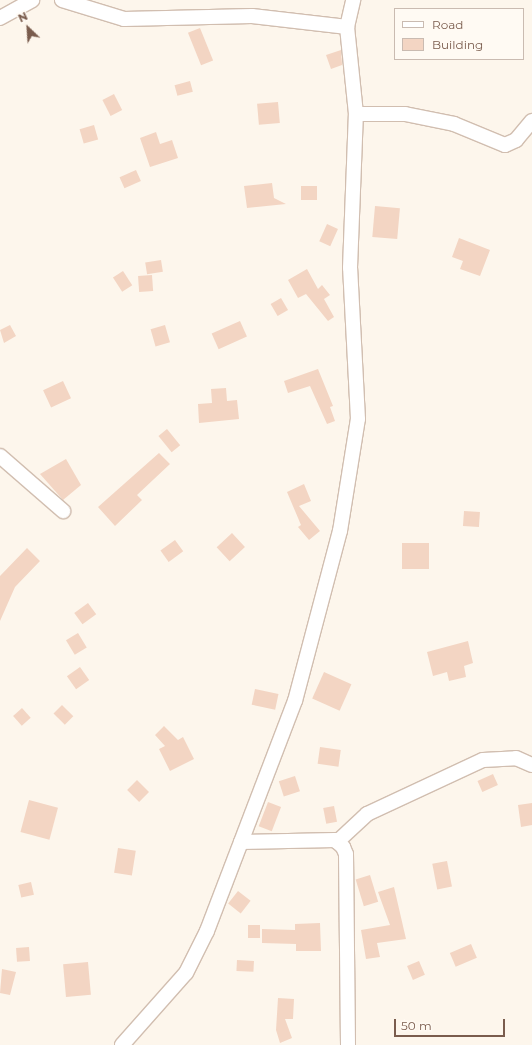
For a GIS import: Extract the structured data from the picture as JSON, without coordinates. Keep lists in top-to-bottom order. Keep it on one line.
{"legend":["Road","Building"],"scale_bar":"50 m","north":"top left"}
